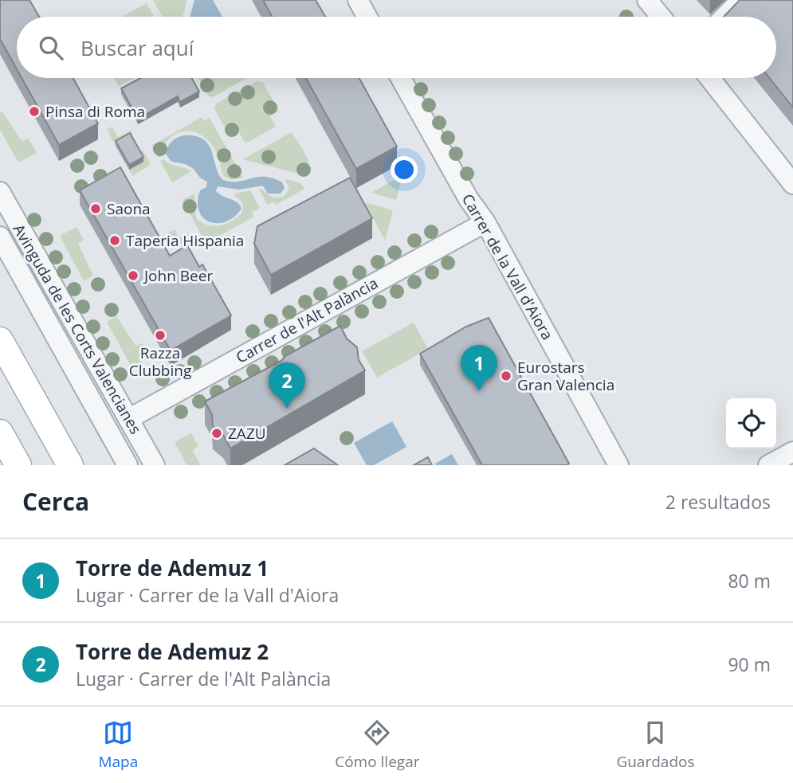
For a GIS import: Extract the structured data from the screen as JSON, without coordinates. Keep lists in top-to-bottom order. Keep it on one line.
{"streets":{"street":["Carrer de la Vall d'Aiora","Carrer de l'Alt Palància","Avinguda de les Corts Valencianes"]},"crossings":[["Carrer de la Vall d'Aiora","Carrer de l'Alt Palància"],["Carrer de l'Alt Palància","Avinguda de les Corts Valencianes"]],"places":["Pinsa di Roma","Saona","Taperia Hispania","John Beer","Razza Clubbing","Eurostars Gran Valencia","ZAZU"],"page":{"search":"Buscar aquí","pins":["1","2"],"heading":["Cerca","2 resultados"],"list":[{"mark":"1","name":"Torre de Ademuz 1","note":"Lugar · Carrer de la Vall d'Aiora","value":"80 m"},{"mark":"2","name":"Torre de Ademuz 2","note":"Lugar · Carrer de l'Alt Palància","value":"90 m"}],"nav":["Mapa","Cómo llegar","Guardados"]}}
